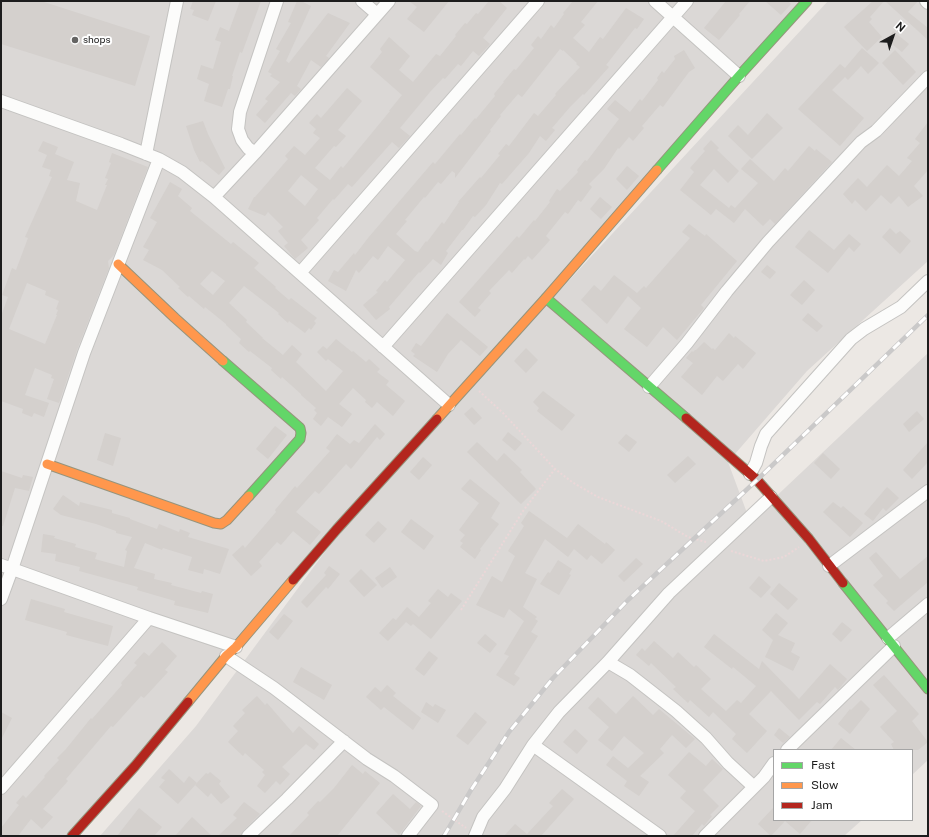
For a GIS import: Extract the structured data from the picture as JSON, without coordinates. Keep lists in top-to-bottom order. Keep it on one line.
{"places":["shops"],"legend":["Fast","Slow","Jam"],"north":"top right"}
